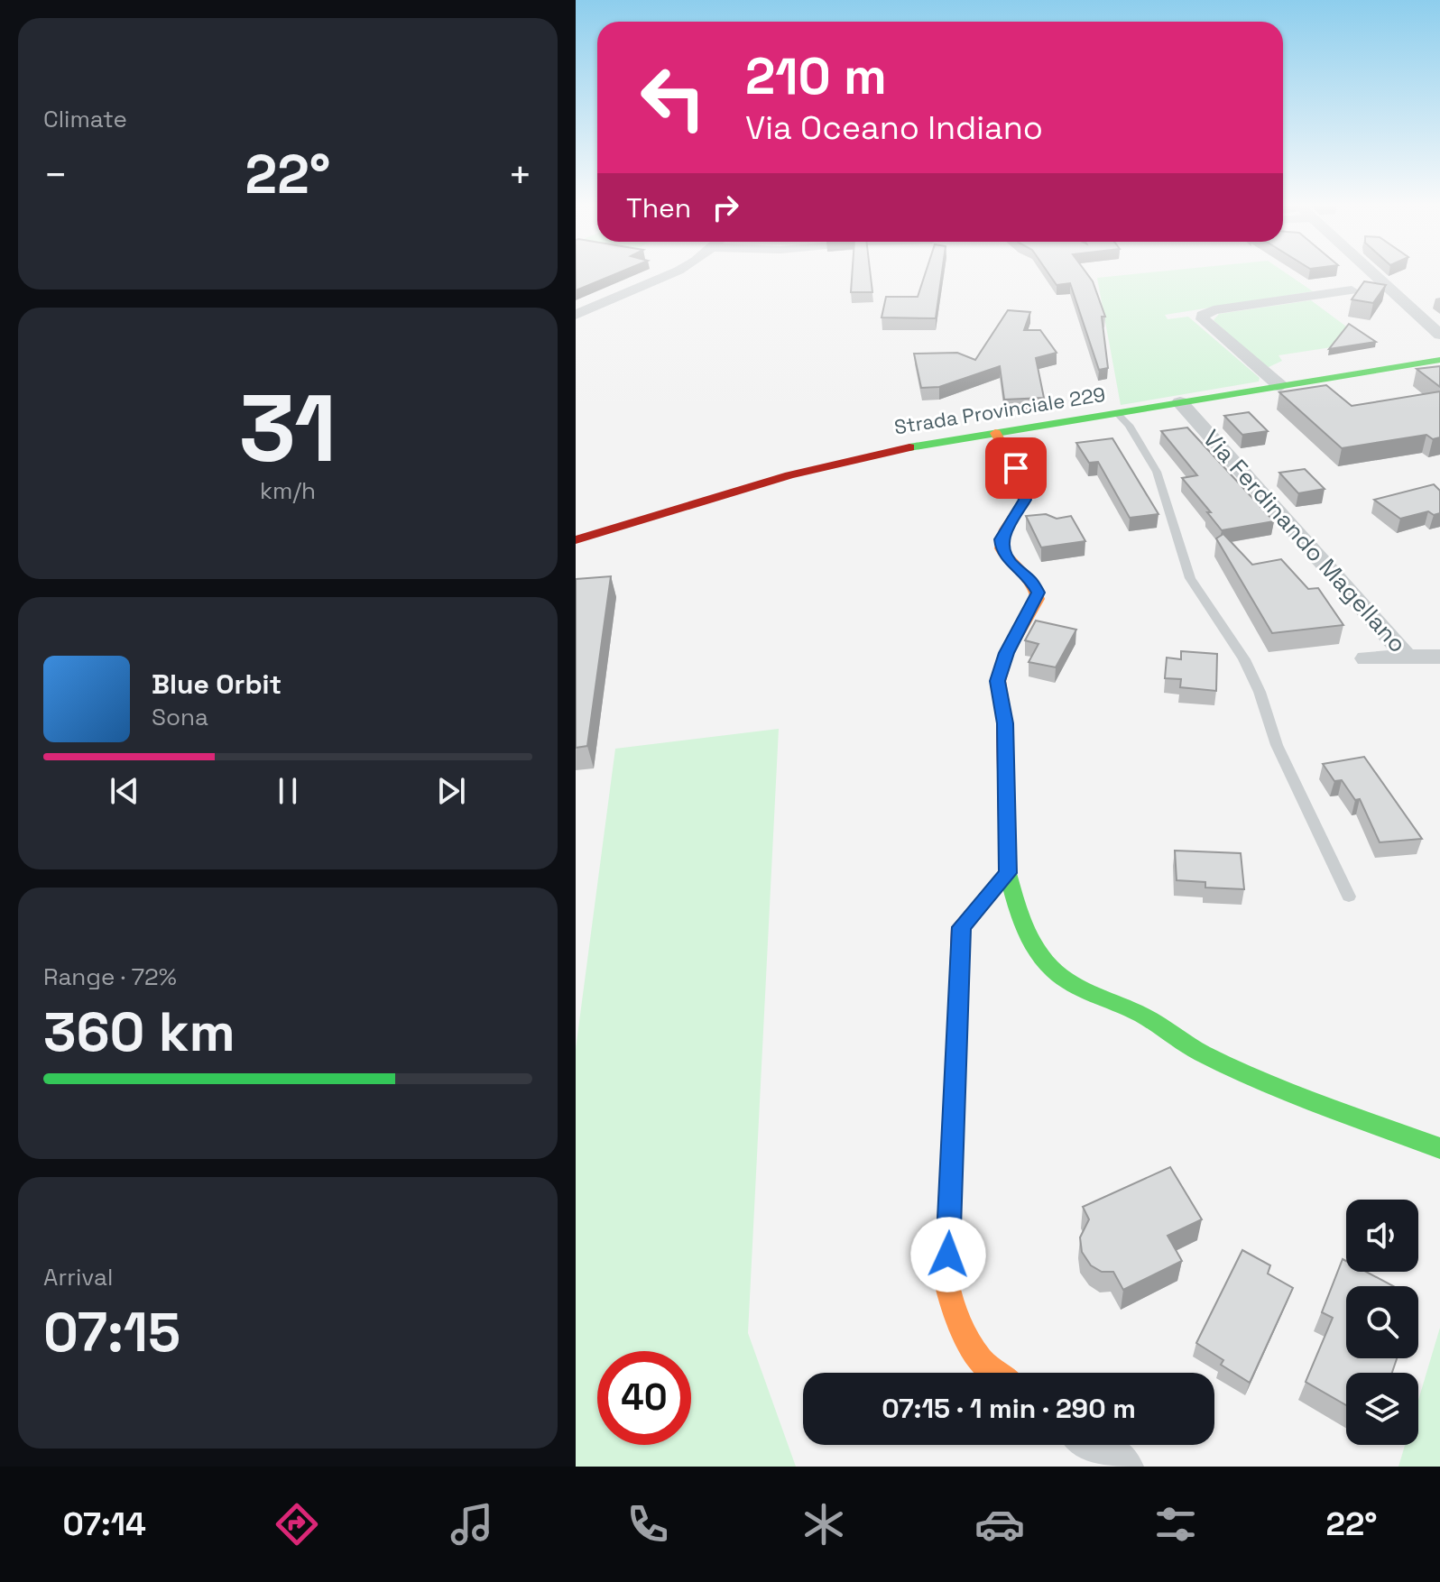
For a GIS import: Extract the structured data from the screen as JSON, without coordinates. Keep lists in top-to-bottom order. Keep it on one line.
{"streets":{"street":["Strada Provinciale 229","Via Ferdinando Magellano"]},"crossings":[["Strada Provinciale 229","Via Ferdinando Magellano"]],"page":{"tile":["Climate",["31","km/h"],["Range · 72%","360 km"],["Arrival","07:15"]],"turn":["210 m","Via Oceano Indiano"],"heat":["−","22°","+"],"then":"Then","song":["Blue Orbit","Sona"],"limit":"40","trip":"07:15 · 1 min · 290 m","tabs":["07:14","22°"]}}
